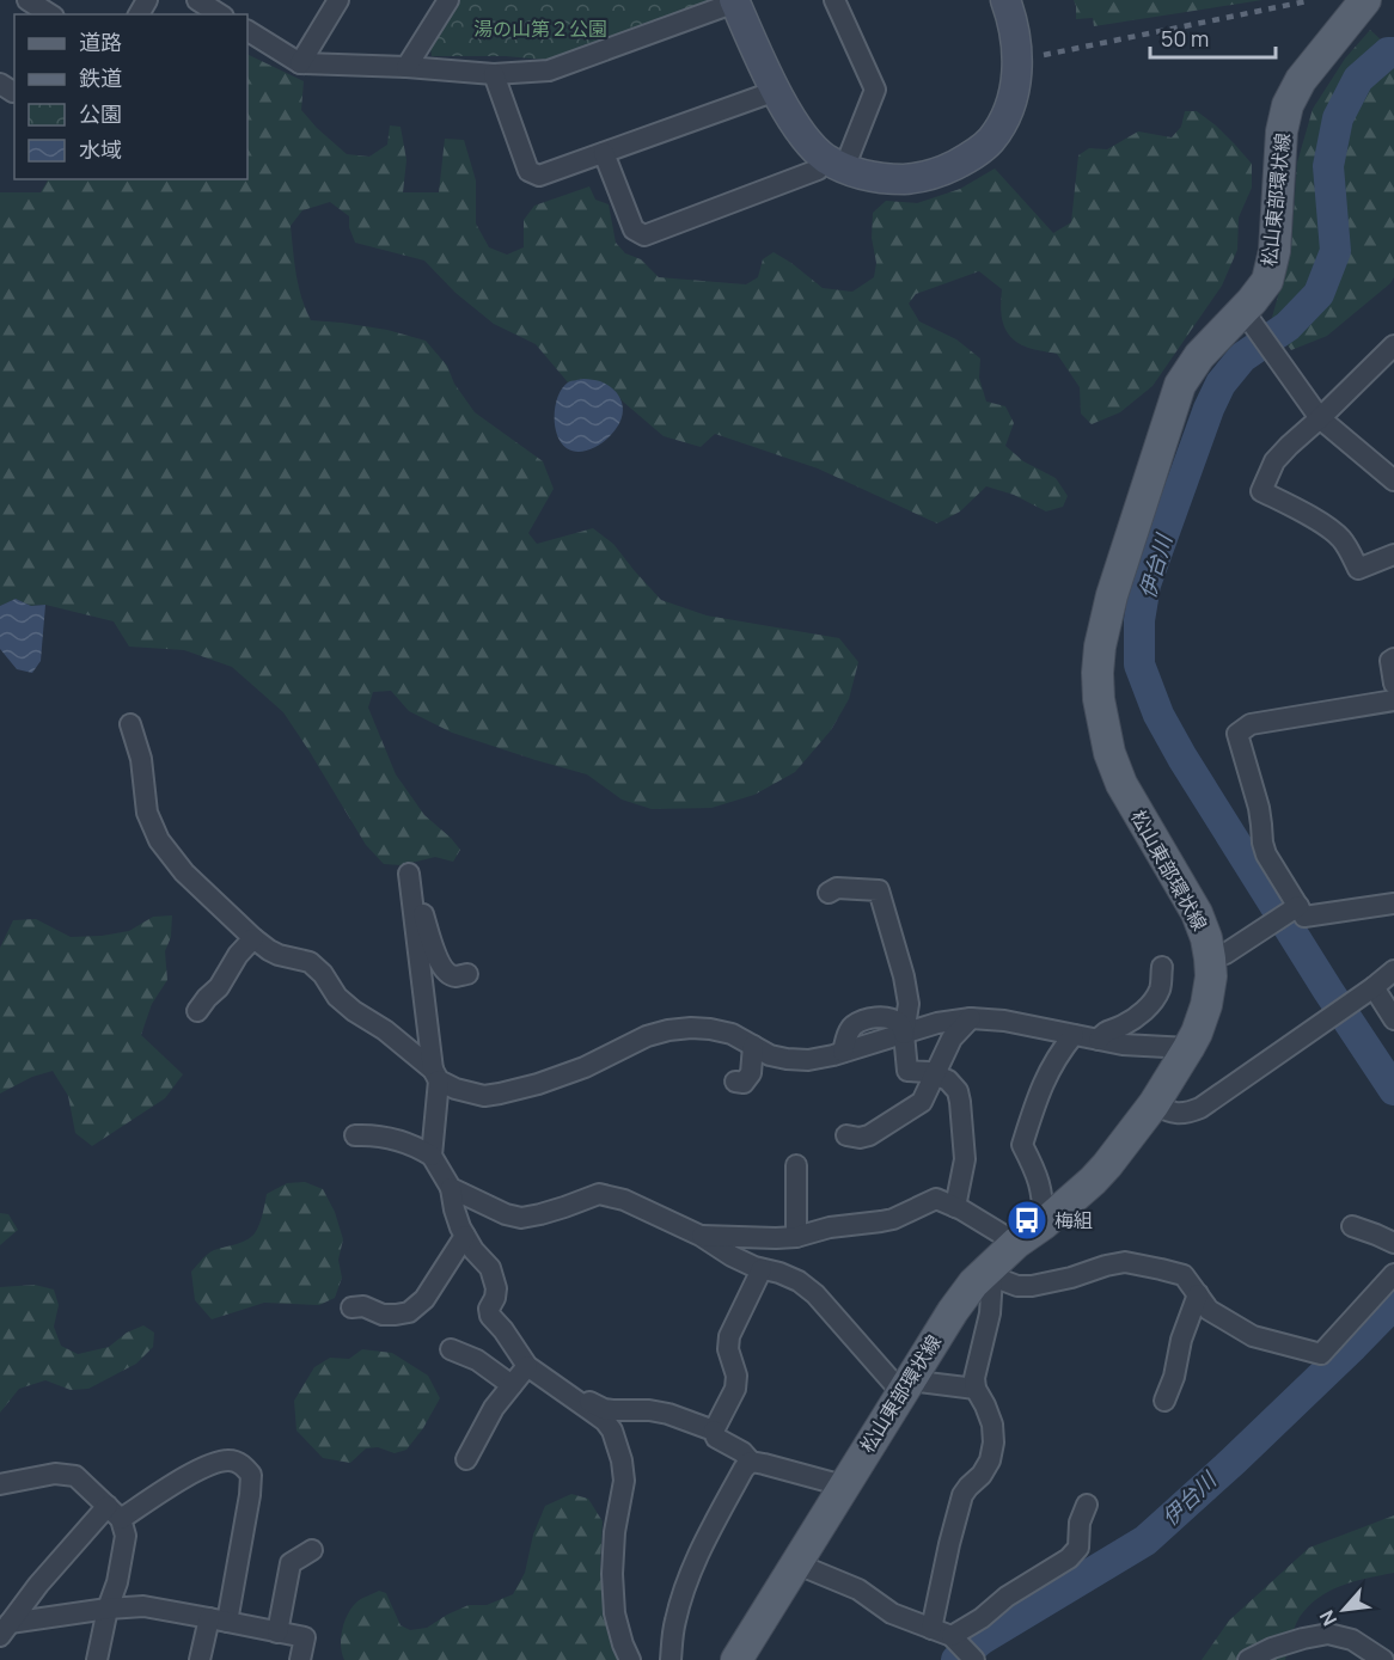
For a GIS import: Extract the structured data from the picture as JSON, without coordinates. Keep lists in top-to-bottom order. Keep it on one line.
{"streets":{"main road":["松山東部環状線"]},"water":["伊台川"],"parks":["湯の山第２公園"],"places":{"bus stop":["梅組"]},"legend":["道路","鉄道","公園","水域"],"scale_bar":"50 m","north":"bottom left"}
